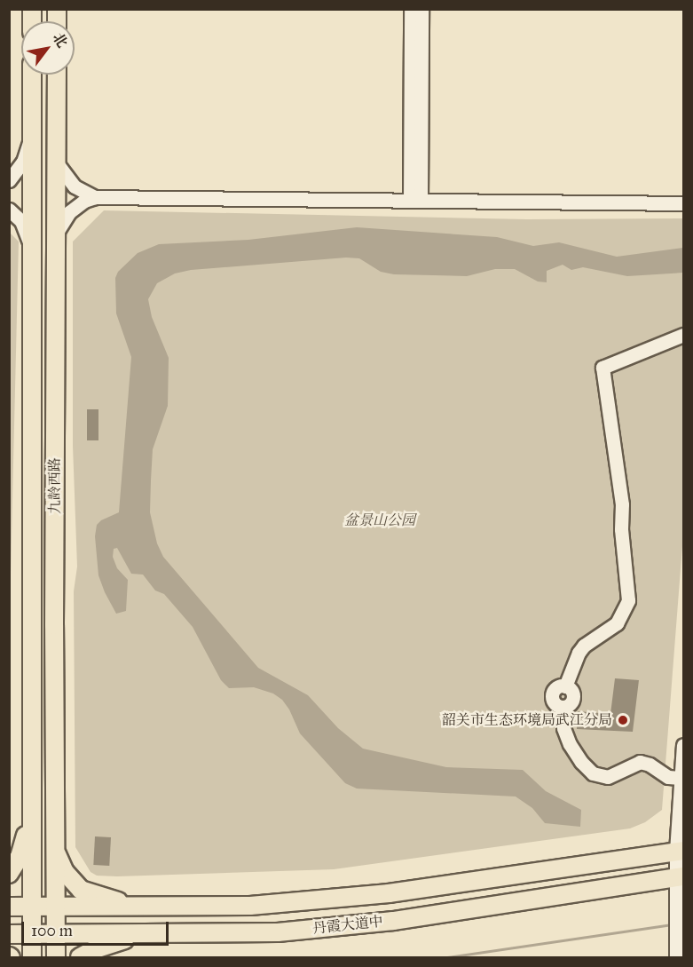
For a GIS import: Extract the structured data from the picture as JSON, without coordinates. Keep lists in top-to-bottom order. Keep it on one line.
{"streets":{"main road":["九龄西路","丹霞大道中"]},"crossings":[["九龄西路","丹霞大道中"]],"parks":["盆景山公园"],"places":["韶关市生态环境局武江分局"],"scale_bar":"100 m","north":"top right"}
